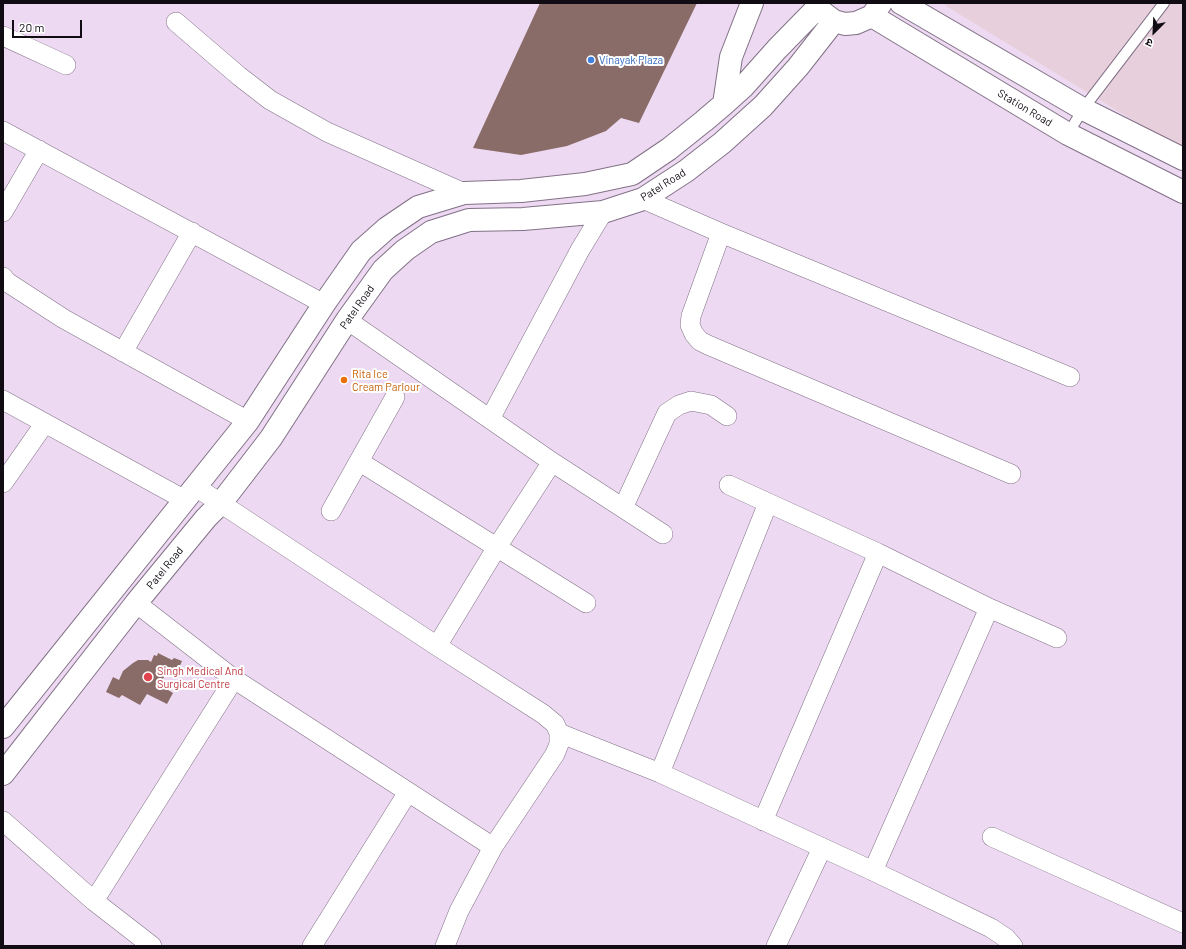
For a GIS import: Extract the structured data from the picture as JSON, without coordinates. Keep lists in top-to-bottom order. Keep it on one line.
{"streets":{"street":["Station Road","Patel Road"]},"places":["Vinayak Plaza","Rita Ice Cream Parlour","Singh Medical And Surgical Centre"],"scale_bar":"20 m","north":"bottom left"}
